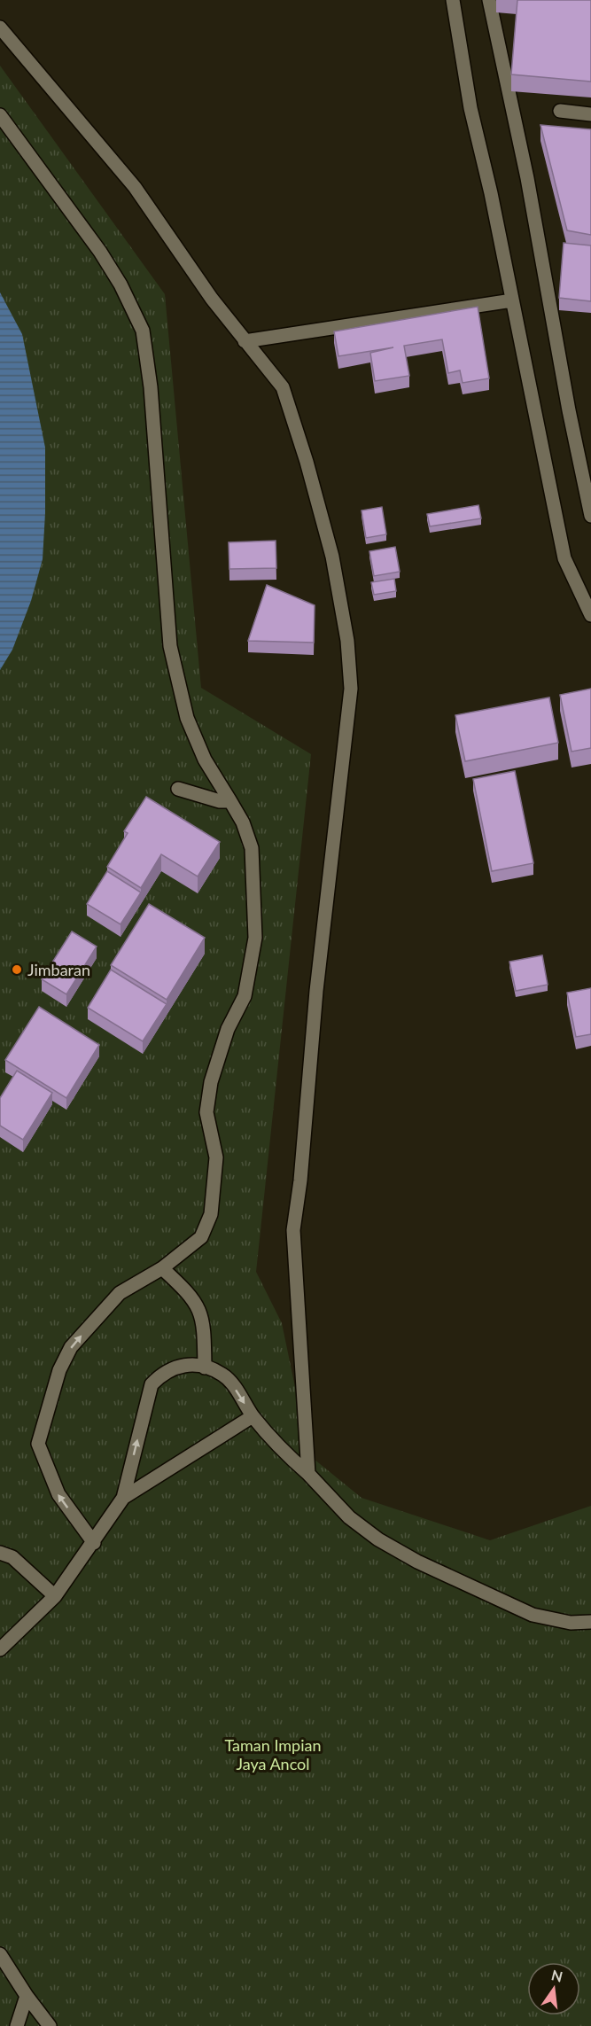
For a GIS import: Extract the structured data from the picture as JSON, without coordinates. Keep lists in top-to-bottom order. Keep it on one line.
{"parks":["Taman Impian Jaya Ancol"],"places":["Jimbaran"],"north":"top"}
